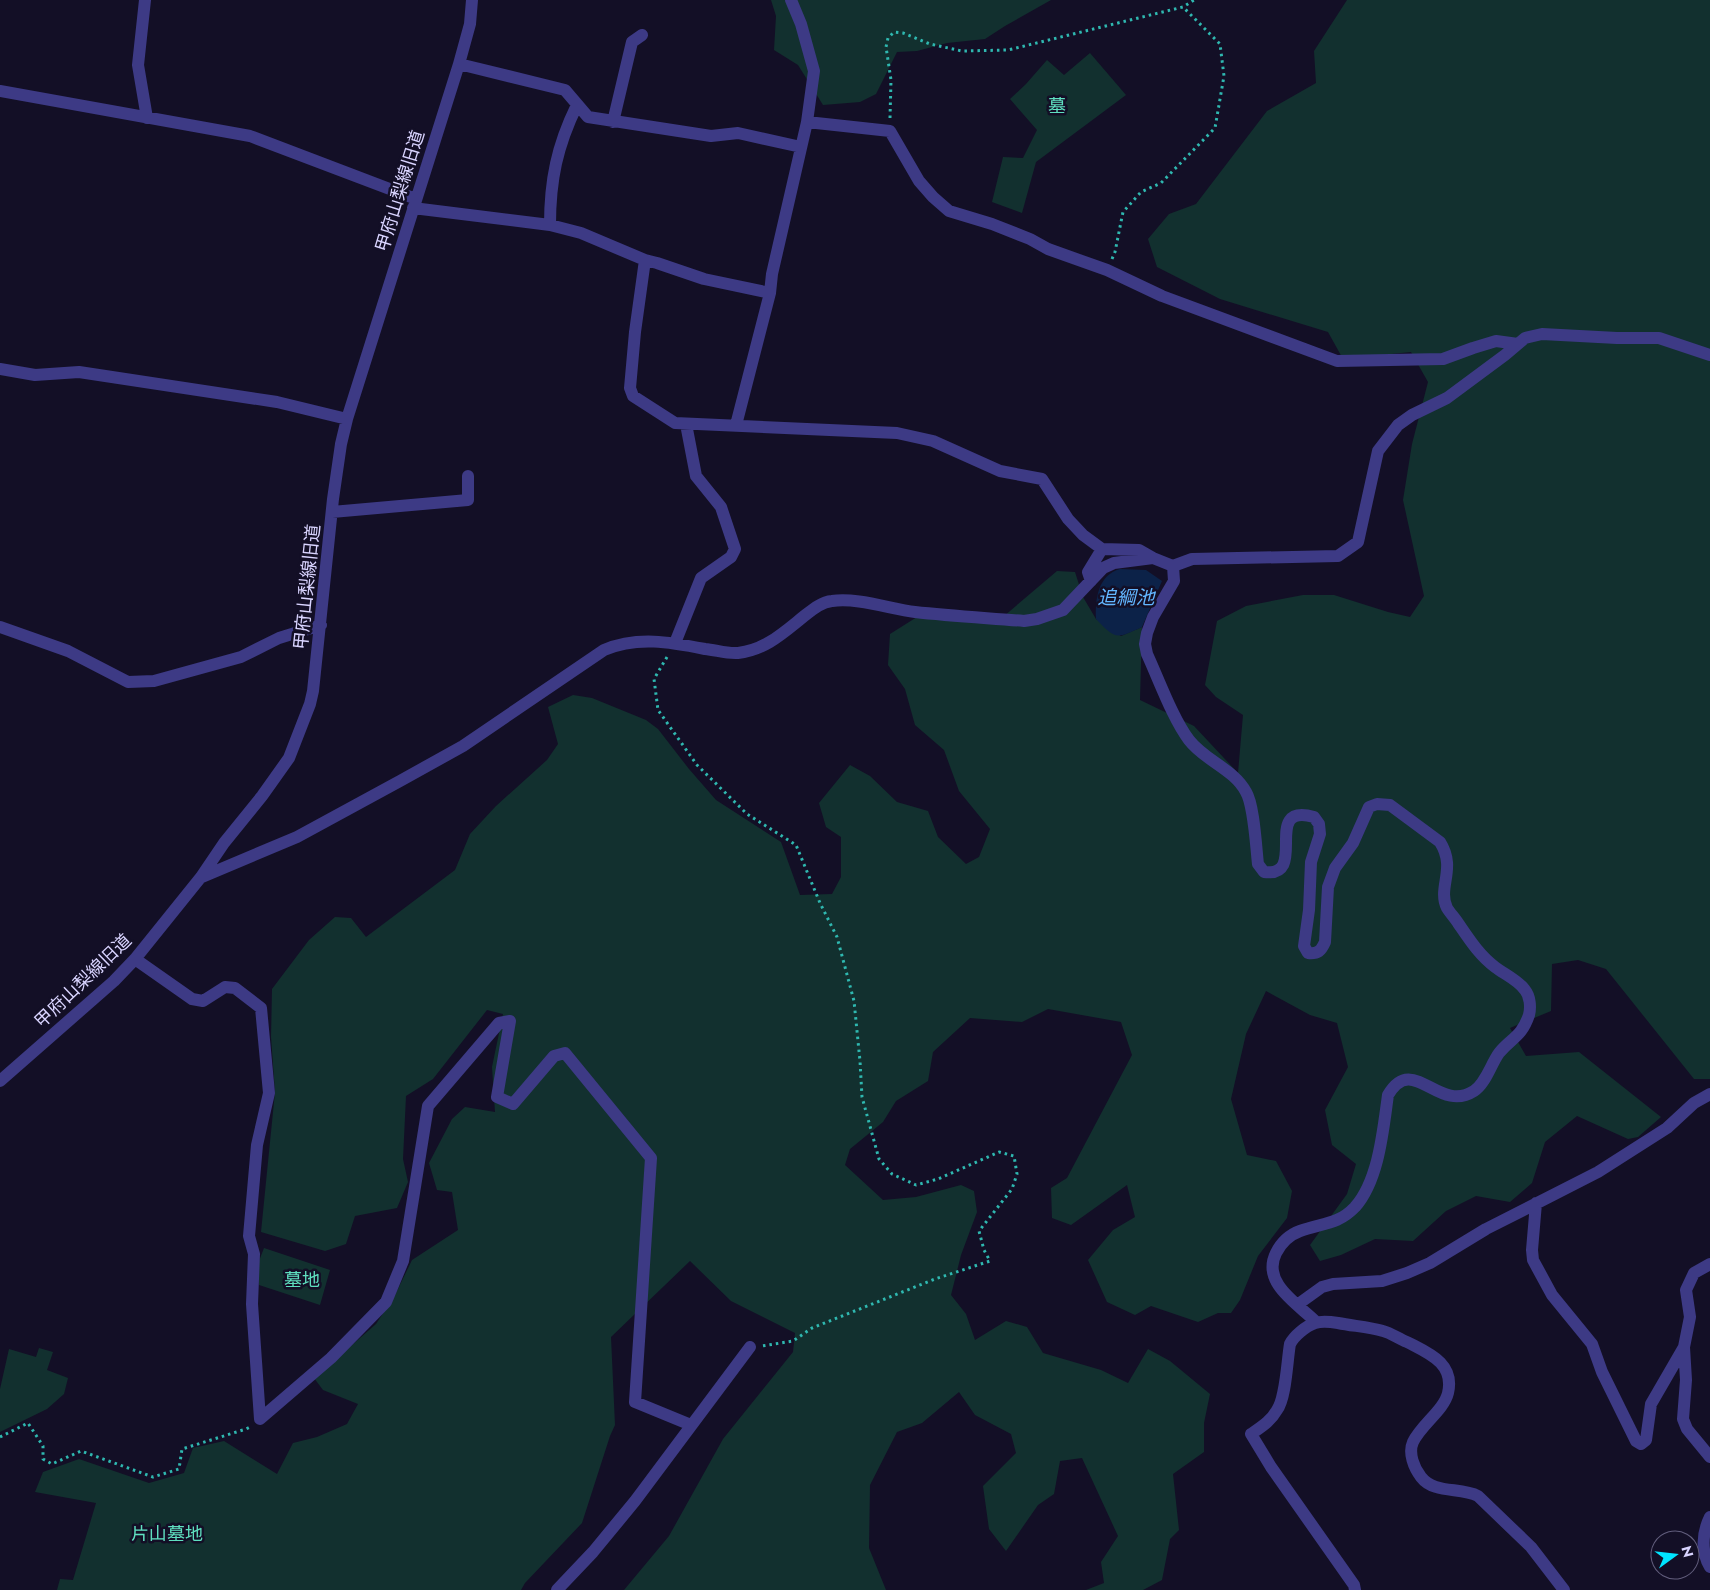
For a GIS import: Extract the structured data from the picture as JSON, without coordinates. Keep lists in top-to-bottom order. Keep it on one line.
{"streets":{"street":["甲府山梨線旧道"]},"water":["追綱池"],"parks":["墓","墓地","片山墓地"],"north":"right"}
